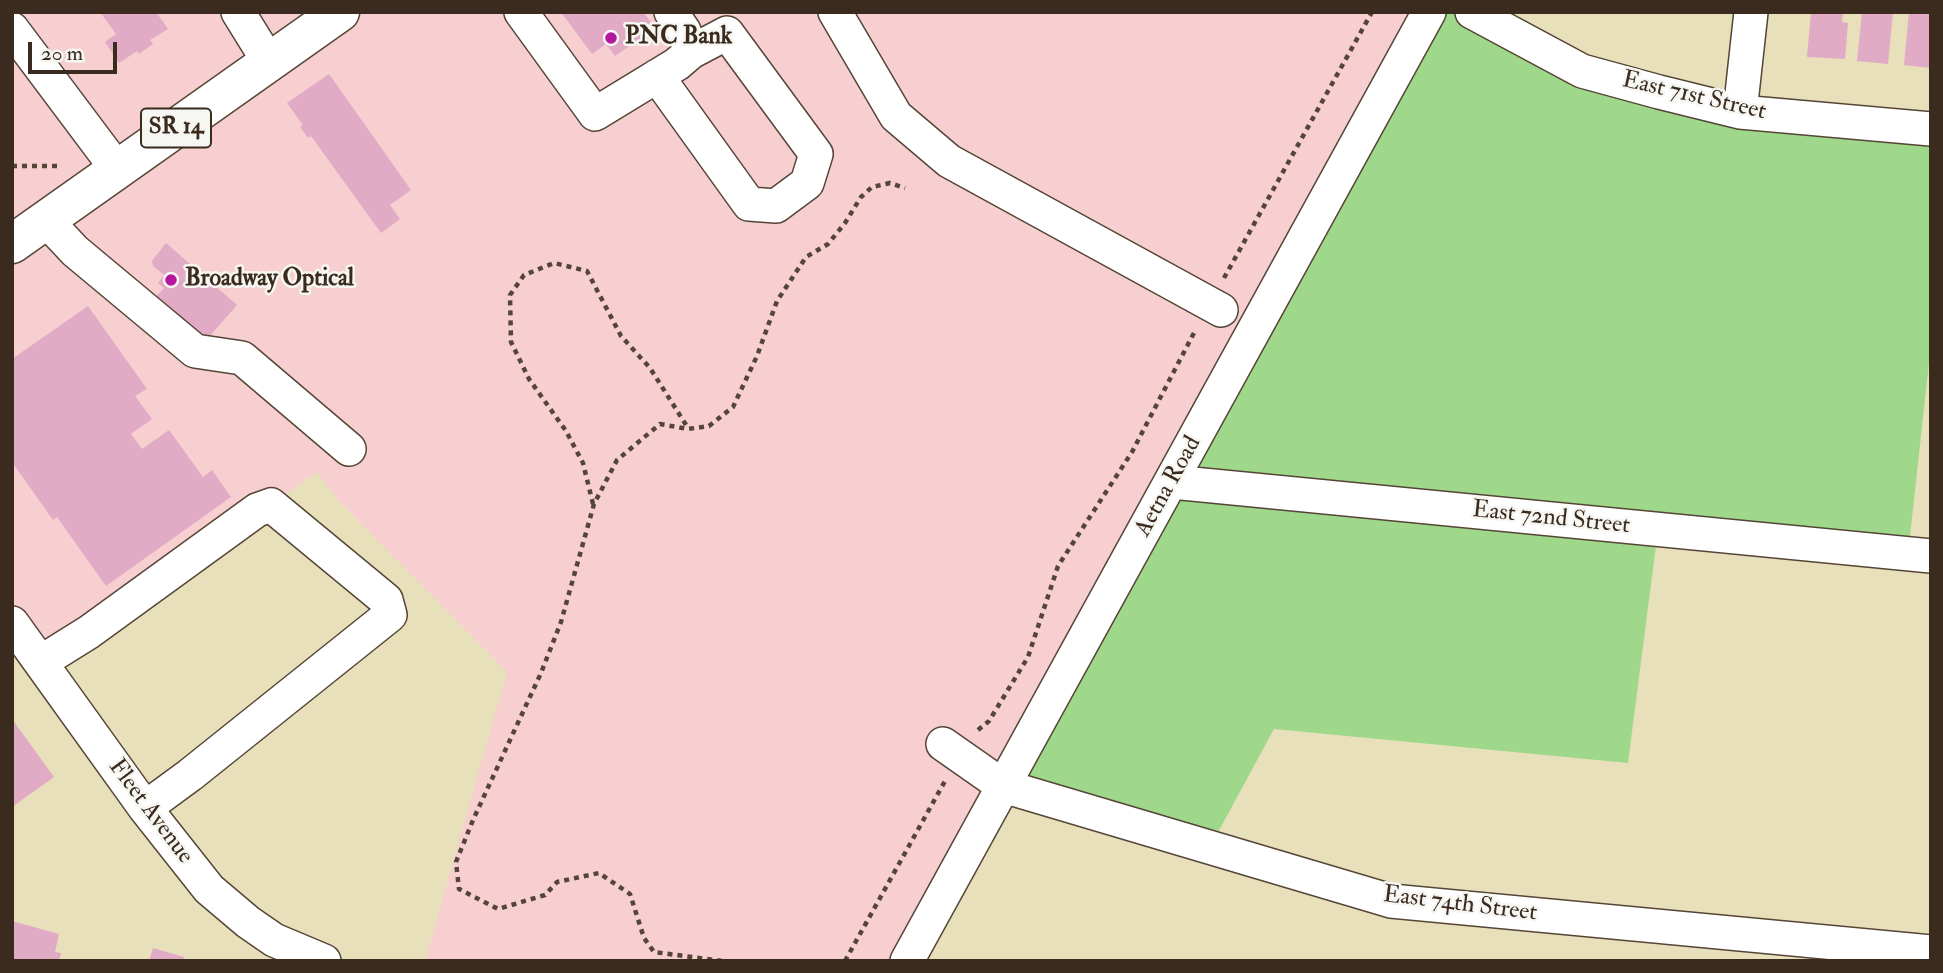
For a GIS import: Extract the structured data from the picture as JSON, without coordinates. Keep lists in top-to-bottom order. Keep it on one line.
{"streets":{"main road":["SR 14"],"street":["East 71st Street","Aetna Road","East 72nd Street","Fleet Avenue","East 74th Street"]},"crossings":[["Aetna Road","East 72nd Street"],["Aetna Road","East 74th Street"]],"places":["PNC Bank","Broadway Optical"],"scale_bar":"20 m"}
